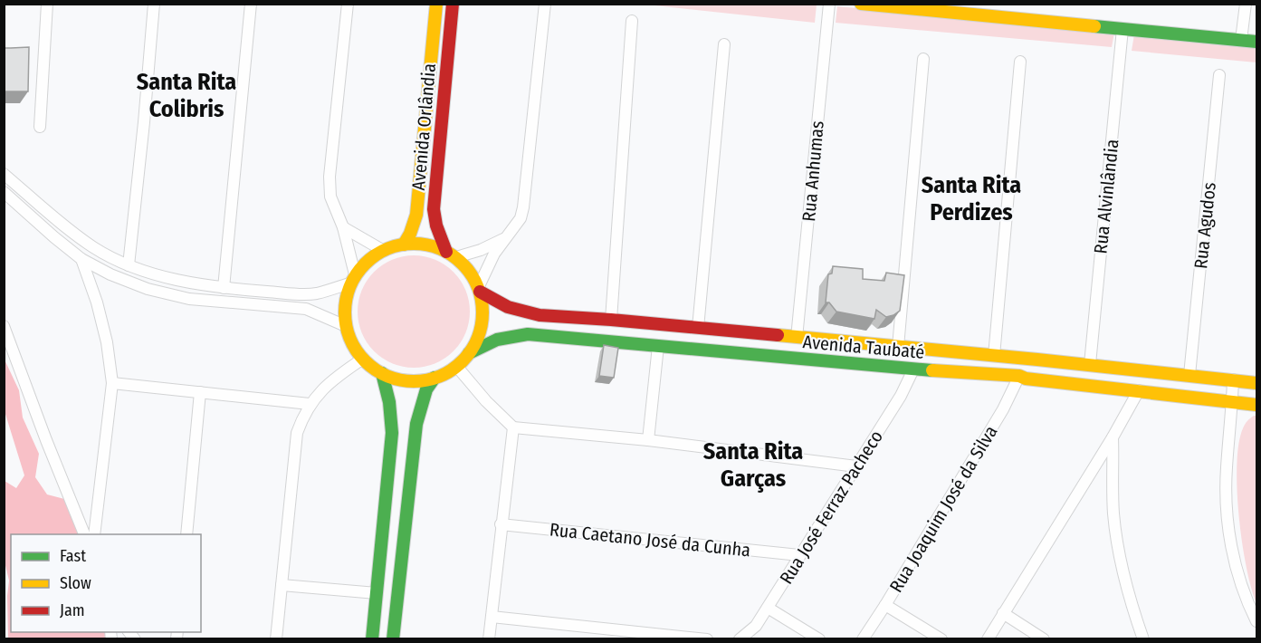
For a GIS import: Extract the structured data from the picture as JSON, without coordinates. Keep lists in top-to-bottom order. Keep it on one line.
{"streets":{"street":["Avenida Orlândia","Rua Anhumas","Rua Alvinlândia","Rua Agudos","Avenida Taubaté","Rua José Ferraz Pacheco","Rua Joaquim José da Silva","Rua Caetano José da Cunha"]},"crossings":[["Avenida Orlândia","Avenida Taubaté"],["Rua Anhumas","Avenida Taubaté"],["Rua Alvinlândia","Avenida Taubaté"],["Rua Agudos","Avenida Taubaté"],["Avenida Taubaté","Rua José Ferraz Pacheco"],["Avenida Taubaté","Rua Joaquim José da Silva"],["Rua José Ferraz Pacheco","Rua Caetano José da Cunha"]],"districts":["Santa Rita Colibris","Santa Rita Perdizes","Santa Rita Garças"],"legend":["Fast","Slow","Jam"]}
